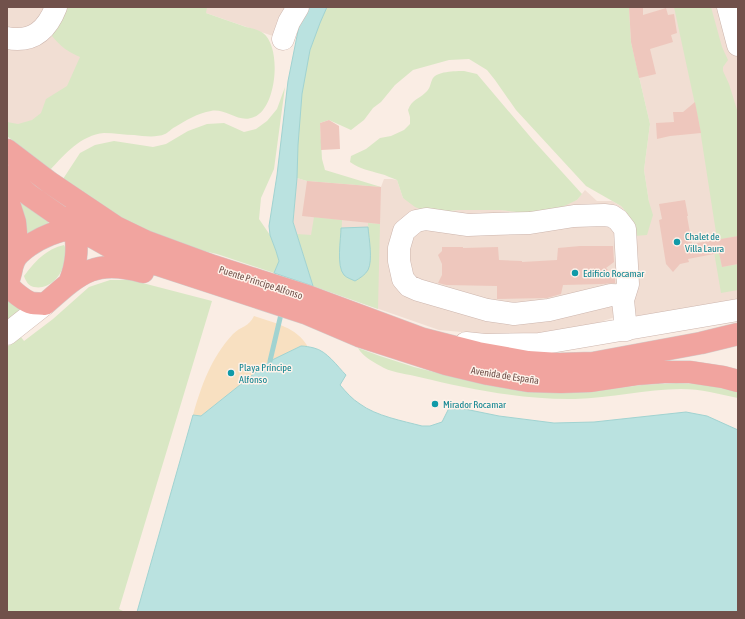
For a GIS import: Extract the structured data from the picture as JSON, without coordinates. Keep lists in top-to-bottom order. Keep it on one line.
{"streets":{"highway":["Avenida de España"]},"places":["Chalet de Villa Laura","Edificio Rocamar","Playa Príncipe Alfonso","Mirador Rocamar"]}
